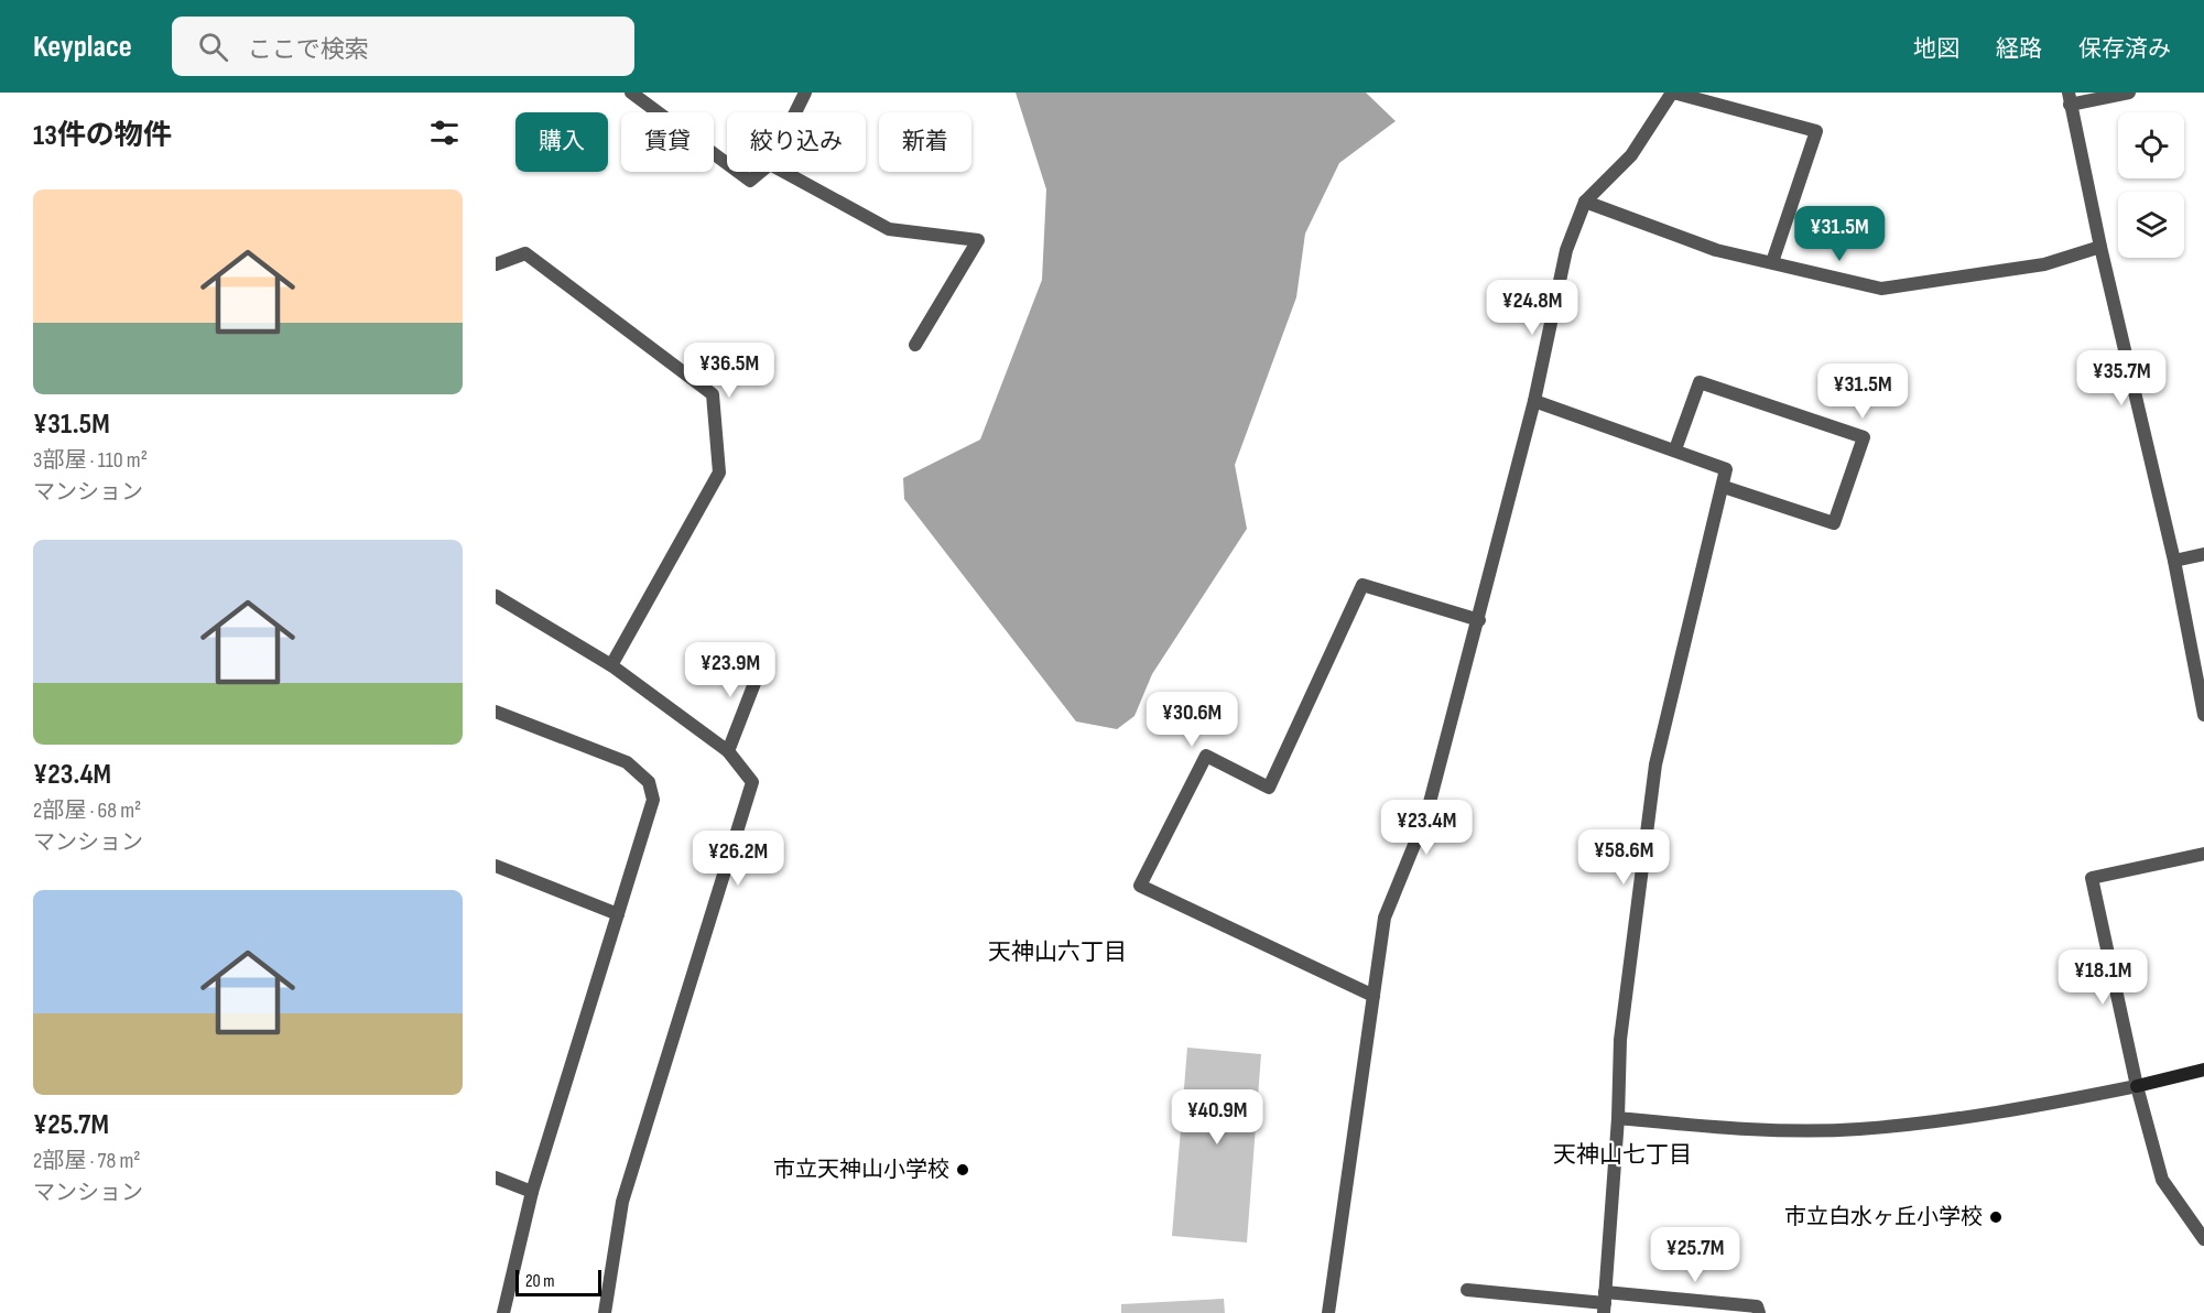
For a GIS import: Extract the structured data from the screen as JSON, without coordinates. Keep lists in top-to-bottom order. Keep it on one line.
{"districts":["天神山六丁目","天神山七丁目"],"places":["市立天神山小学校","市立白水ヶ丘小学校"],"scale_bar":"20 m","page":{"header":"Keyplace","search":"ここで検索","nav":["地図","経路","保存済み"],"heading":"13件の物件","chip":["購入","賃貸","絞り込み","新着"],"list":[{"name":"¥31.5M","note":"3部屋 · 110 m² · マンション"},{"name":"¥23.4M","note":"2部屋 · 68 m² · マンション"},{"name":"¥25.7M","note":"2部屋 · 78 m² · マンション"}],"price":["¥31.5M","¥24.8M","¥36.5M","¥35.7M","¥31.5M","¥23.9M","¥30.6M","¥23.4M","¥58.6M","¥26.2M","¥18.1M","¥40.9M","¥25.7M"],"scale":"20 m"}}
